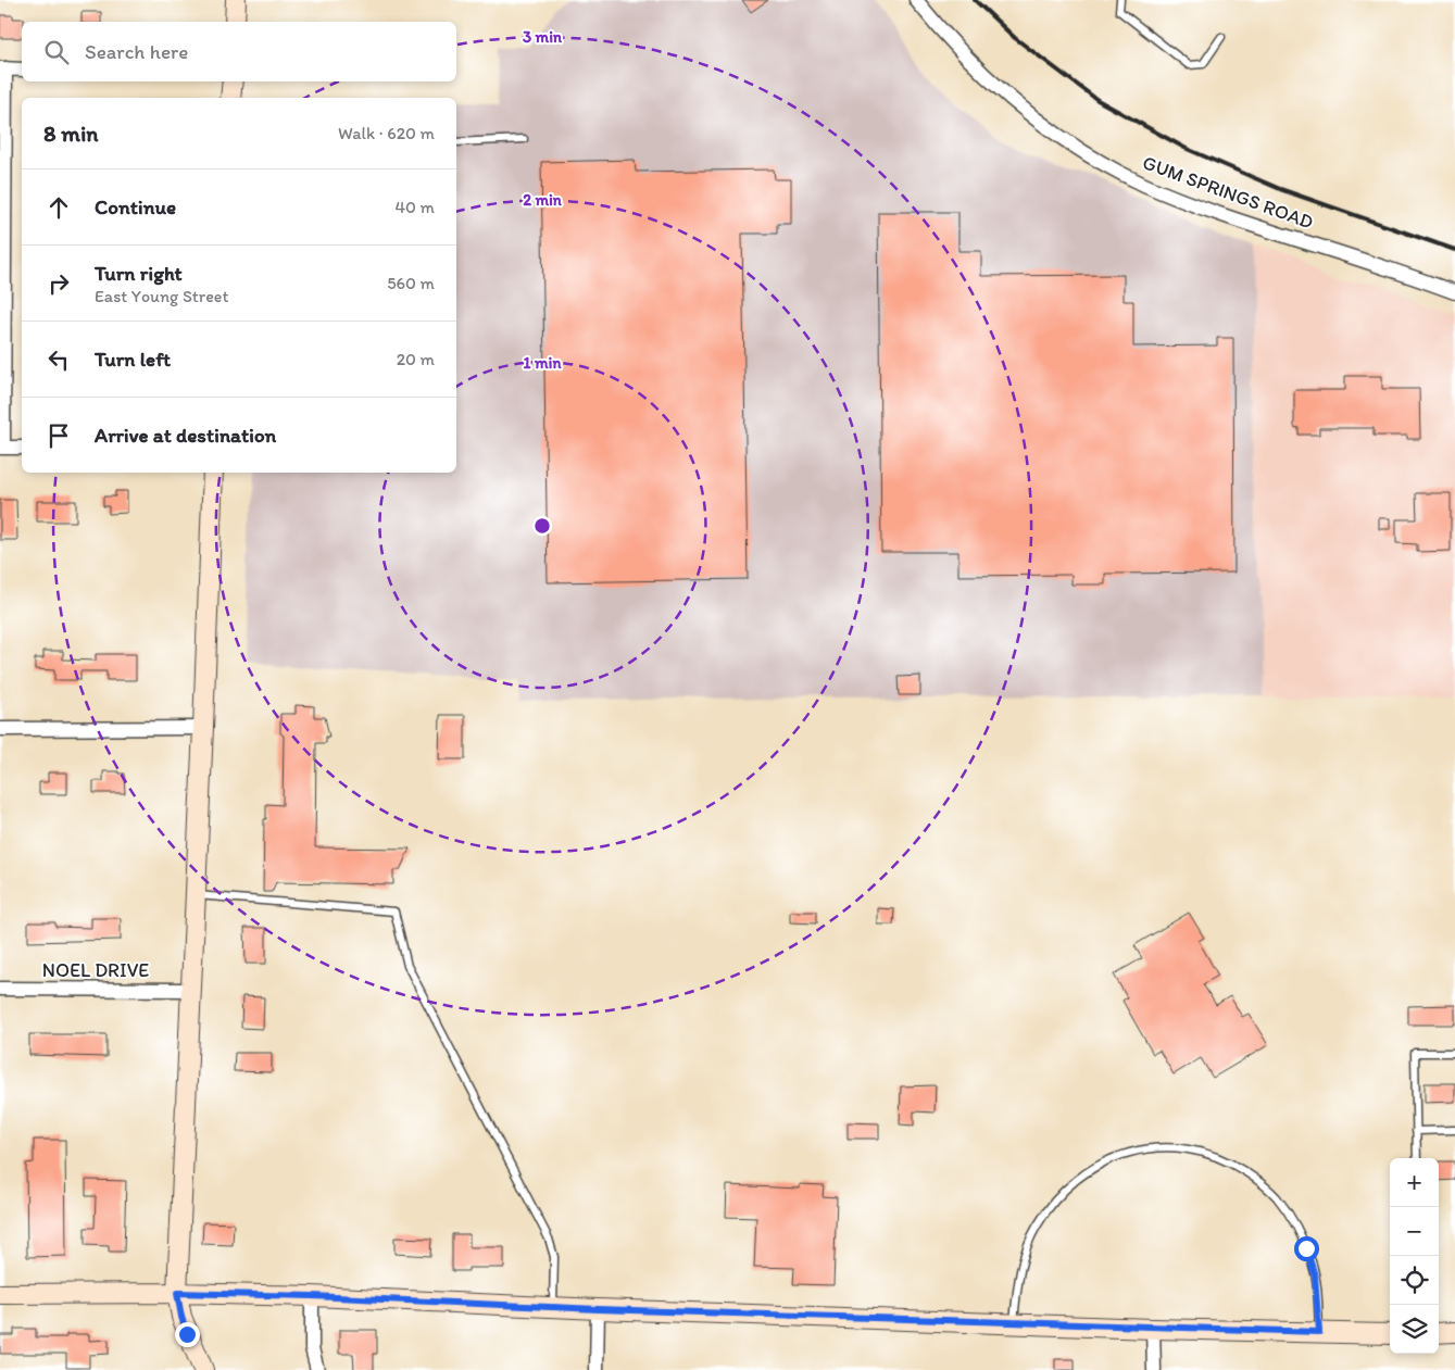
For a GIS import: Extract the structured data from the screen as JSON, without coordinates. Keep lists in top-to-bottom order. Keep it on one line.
{"streets":{"street":["GUM SPRINGS ROAD","NOEL DRIVE"]},"page":{"search":"Search here","heading":["8 min","Walk · 620 m"],"list":[["Continue","40 m"],["Turn right","East Young Street","560 m"],["Turn left","20 m"],"Arrive at destination"],"map_buttons":["+","−"]},"rings":["3 min","2 min","1 min"]}
